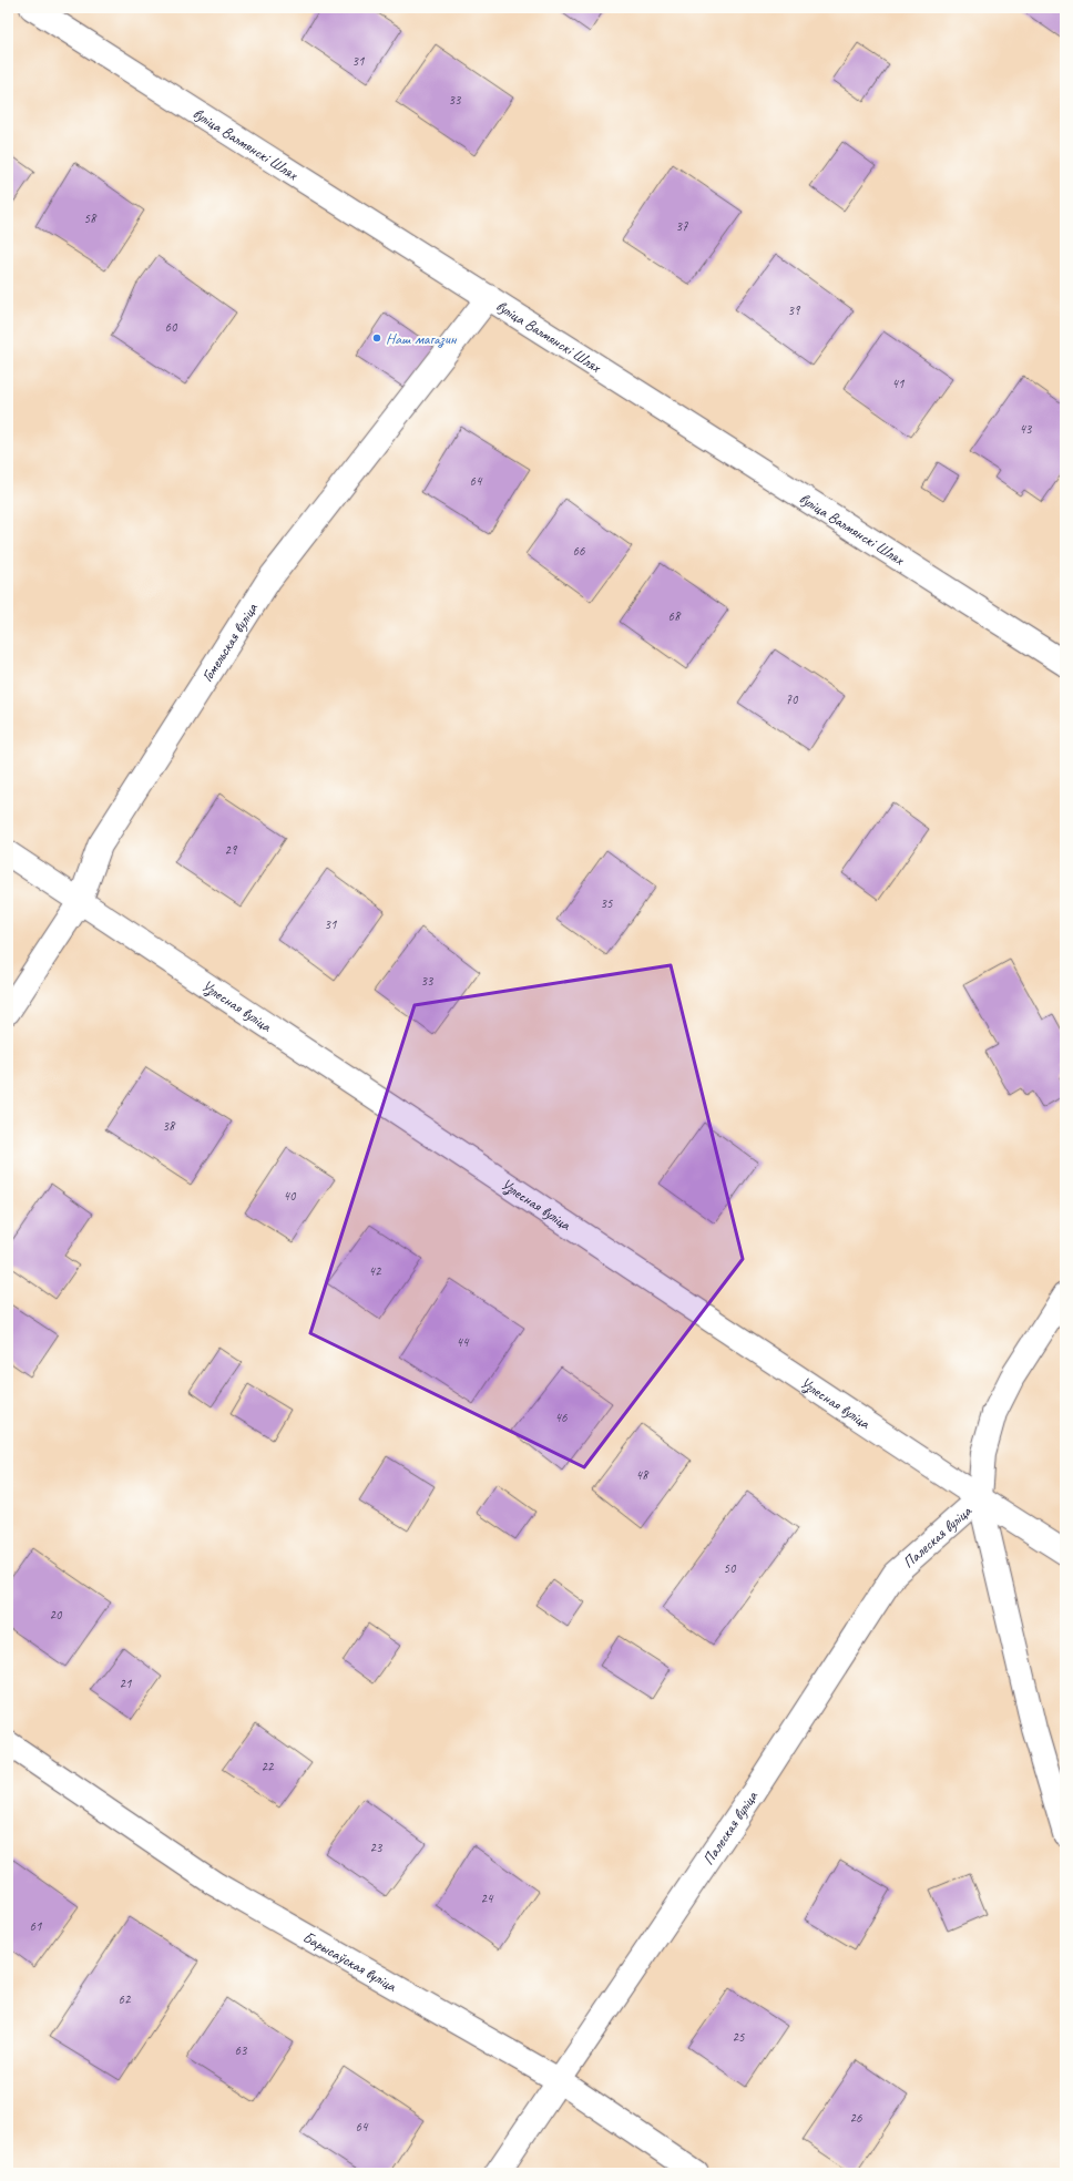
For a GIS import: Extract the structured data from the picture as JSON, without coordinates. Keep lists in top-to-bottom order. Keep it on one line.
{"streets":{"street":["вуліца Валмянскі Шлях","Гомельская вуліца","Узлесная вуліца","Палеская вуліца","Барысаўская вуліца"]},"crossings":[["вуліца Валмянскі Шлях","Гомельская вуліца"],["Гомельская вуліца","Узлесная вуліца"],["Узлесная вуліца","Палеская вуліца"],["Палеская вуліца","Барысаўская вуліца"]],"places":["Наш магазин"],"house_numbers":["31","33","58","37","39","60","41","43","64","66","68","70","29","35","31","33","38","40","42","44","46","48","50","20","21","22","23","24","61","62","25","63","26","64"]}
